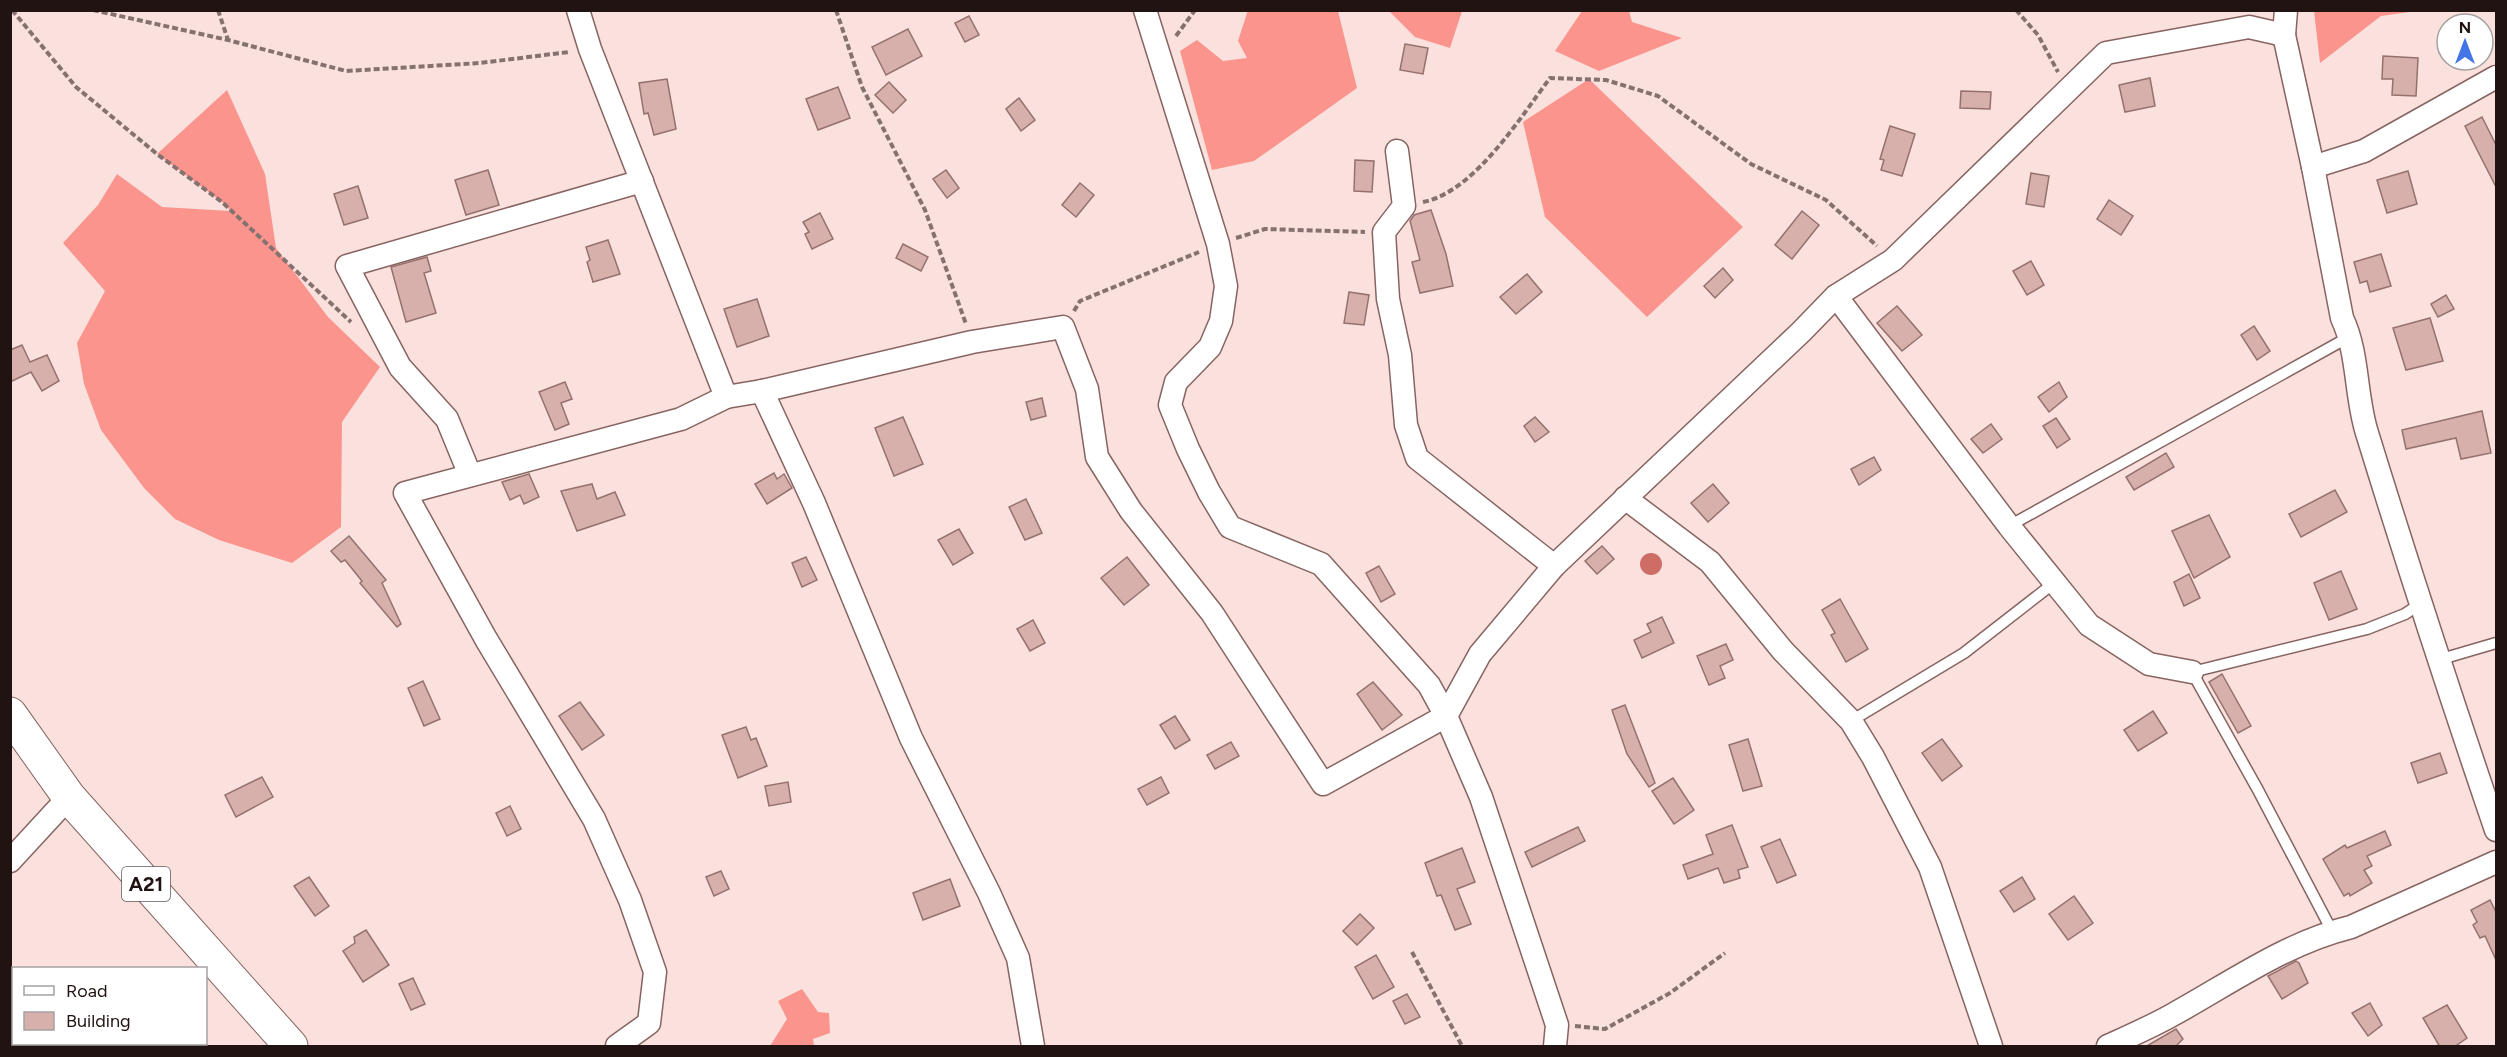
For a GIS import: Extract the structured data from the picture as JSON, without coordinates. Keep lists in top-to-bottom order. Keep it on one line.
{"streets":{"main road":["A21"]},"legend":["Road","Building"],"north":"top"}
